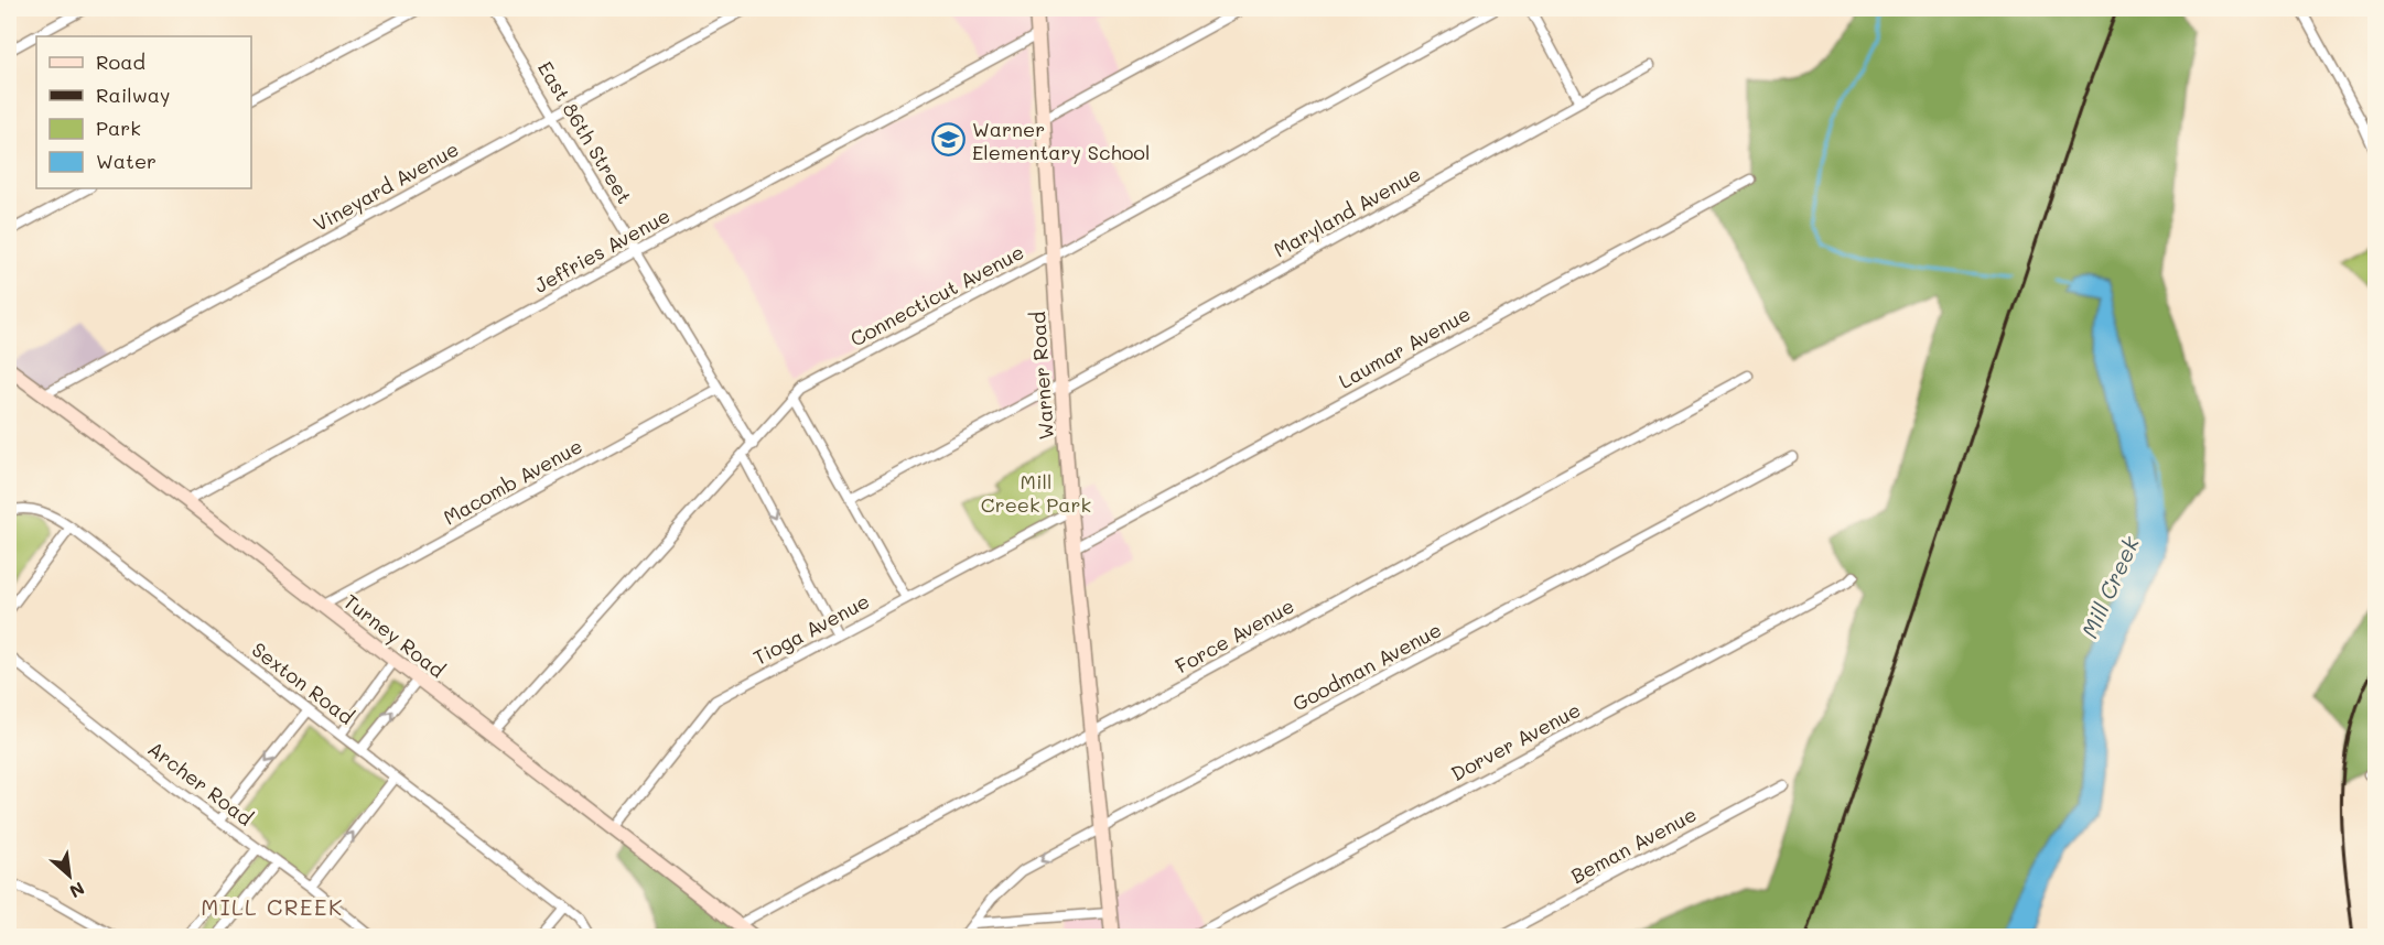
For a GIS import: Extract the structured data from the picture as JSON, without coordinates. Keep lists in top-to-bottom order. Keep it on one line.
{"streets":{"main road":["Warner Road","Turney Road"],"street":["East 86th Street","Vineyard Avenue","Maryland Avenue","Jeffries Avenue","Connecticut Avenue","Laumar Avenue","Macomb Avenue","Tioga Avenue","Force Avenue","Goodman Avenue","Sexton Road","Dorver Avenue","Archer Road","Beman Avenue"]},"crossings":[["East 86th Street","Vineyard Avenue"],["East 86th Street","Jeffries Avenue"],["East 86th Street","Connecticut Avenue"],["East 86th Street","Macomb Avenue"],["Vineyard Avenue","Turney Road"],["Maryland Avenue","Warner Road"],["Jeffries Avenue","Warner Road"],["Jeffries Avenue","Turney Road"],["Connecticut Avenue","Warner Road"],["Connecticut Avenue","Turney Road"],["Laumar Avenue","Warner Road"],["Warner Road","Tioga Avenue"],["Warner Road","Force Avenue"],["Warner Road","Goodman Avenue"],["Macomb Avenue","Turney Road"],["Tioga Avenue","Turney Road"],["Turney Road","Force Avenue"]],"districts":["MILL CREEK"],"water":["Mill Creek"],"parks":["Mill Creek Park"],"places":{"school or university":["Warner Elementary School"]},"legend":["Road","Railway","Park","Water"],"north":"bottom right"}
